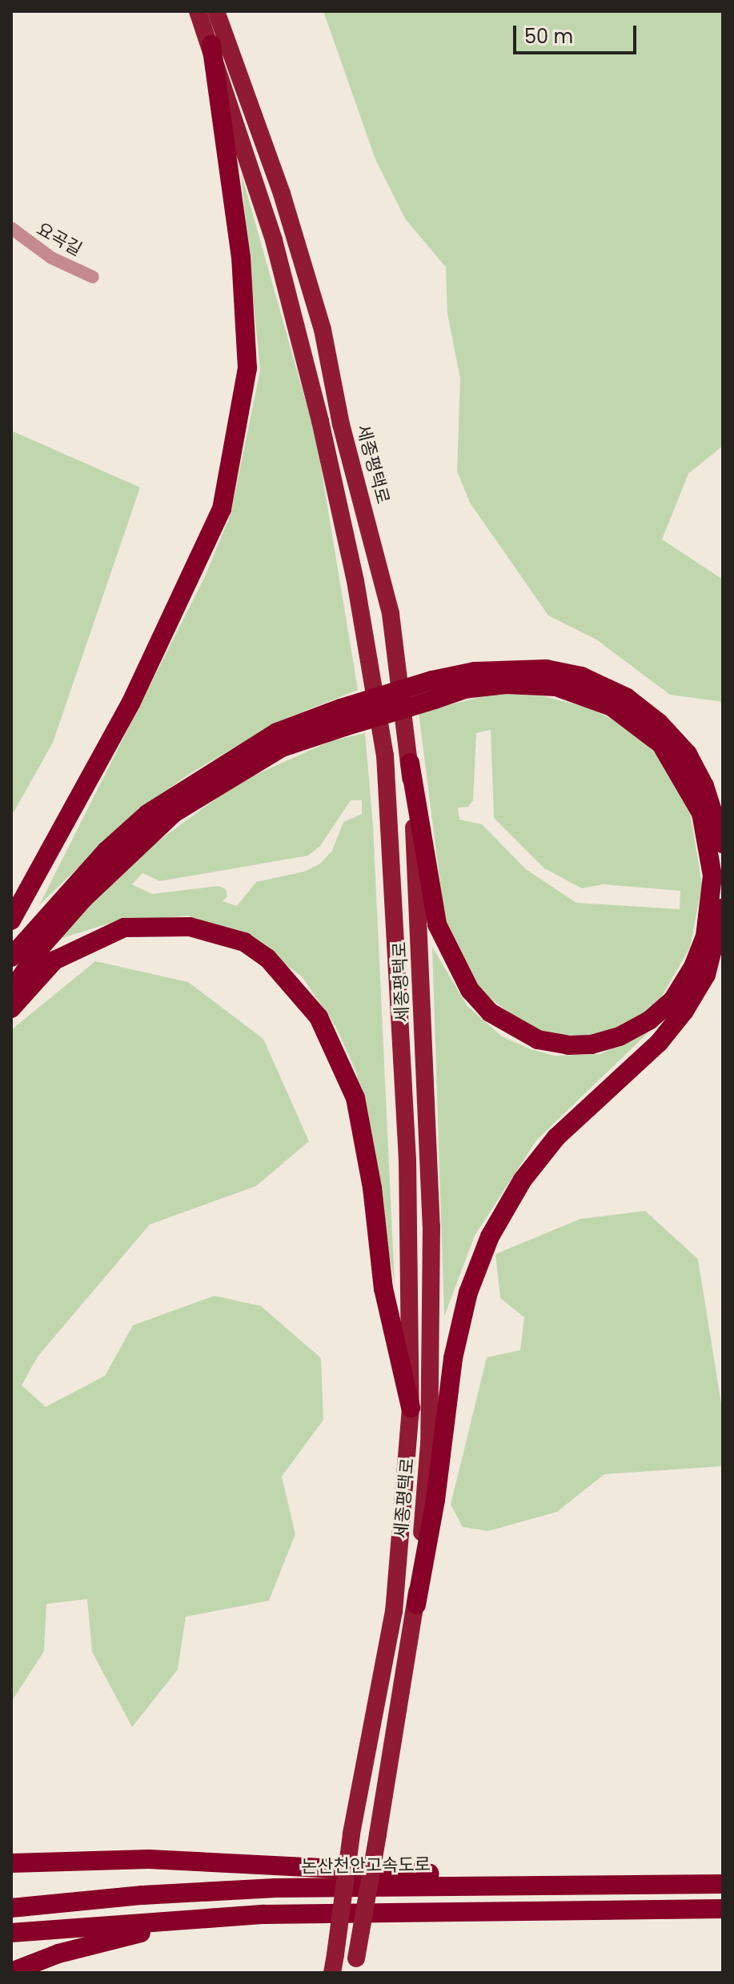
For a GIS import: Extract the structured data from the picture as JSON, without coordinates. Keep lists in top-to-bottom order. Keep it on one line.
{"streets":{"highway":["세종평택로","논산천안고속도로"],"street":["요곡길"]},"scale_bar":"50 m"}
